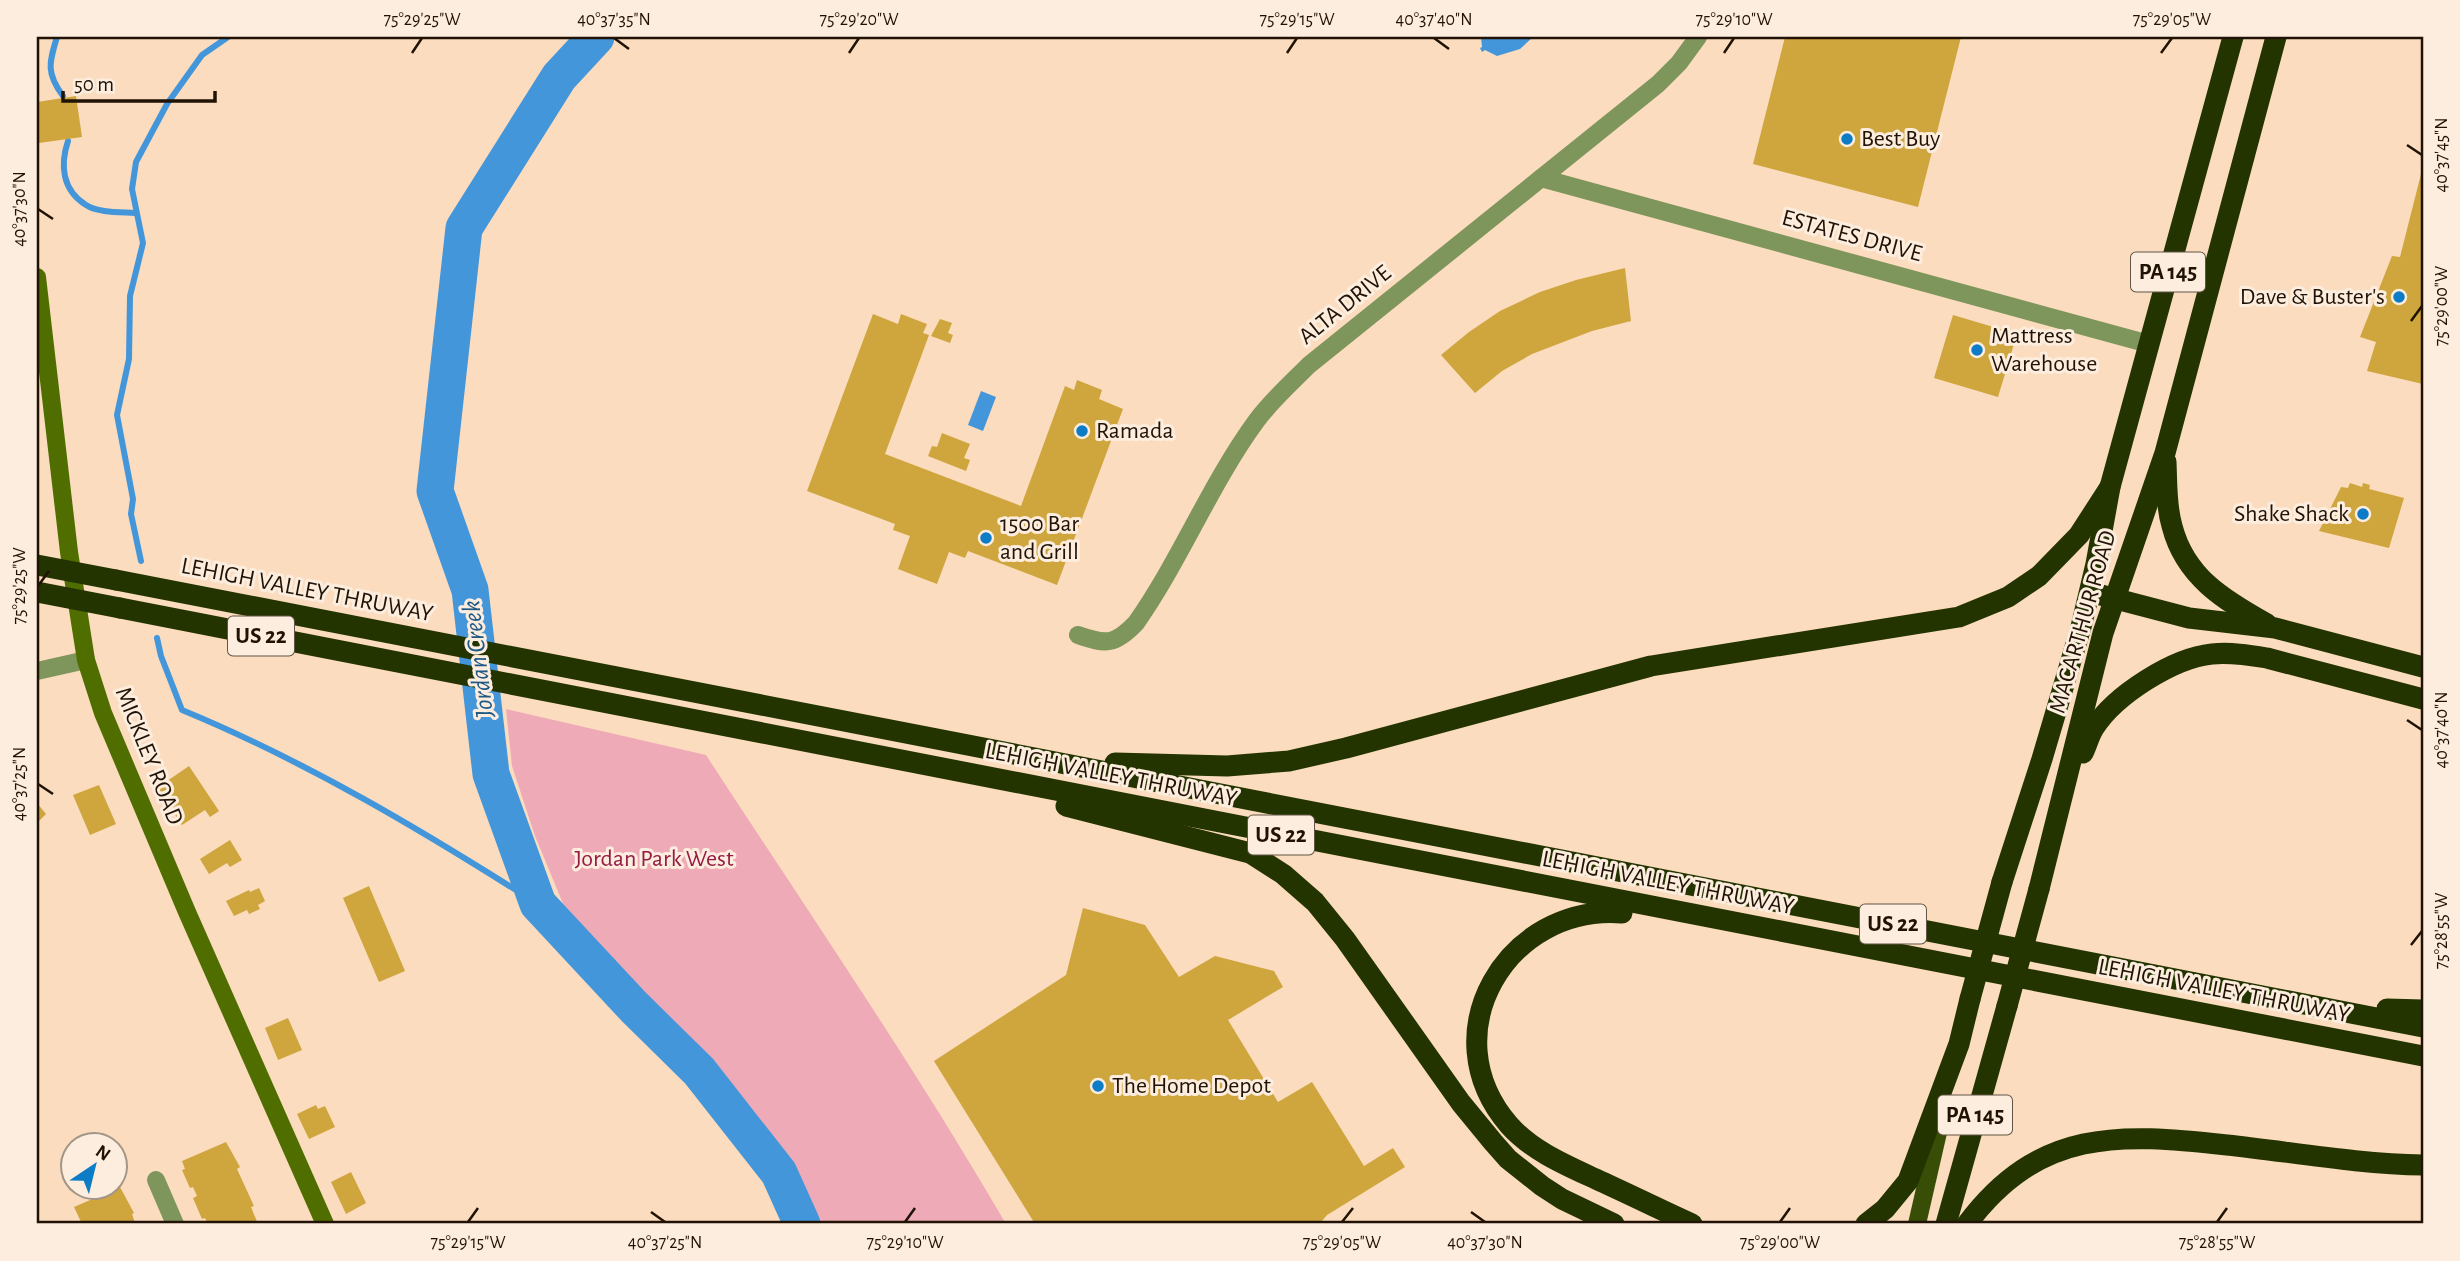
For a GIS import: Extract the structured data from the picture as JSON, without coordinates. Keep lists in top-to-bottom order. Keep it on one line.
{"streets":{"highway":["PA 145","LEHIGH VALLEY THRUWAY","MACARTHUR ROAD","US 22"],"street":["ESTATES DRIVE","ALTA DRIVE","MICKLEY ROAD"]},"crossings":[["ESTATES DRIVE","ALTA DRIVE"],["ESTATES DRIVE","MACARTHUR ROAD"]],"water":["Jordan Creek"],"parks":["Jordan Park West"],"places":["Best Buy","Dave & Buster's","Mattress Warehouse","Ramada","Shake Shack","1500 Bar and Grill","The Home Depot"],"scale_bar":"50 m","north":"top right","coordinates":["75°29'25\"W","40°37'35\"N","75°29'20\"W","75°29'15\"W","40°37'40\"N","75°29'10\"W","75°29'05\"W","40°37'45\"N","40°37'30\"N","75°29'00\"W","40°37'25\"N","75°28'55\"W"]}
